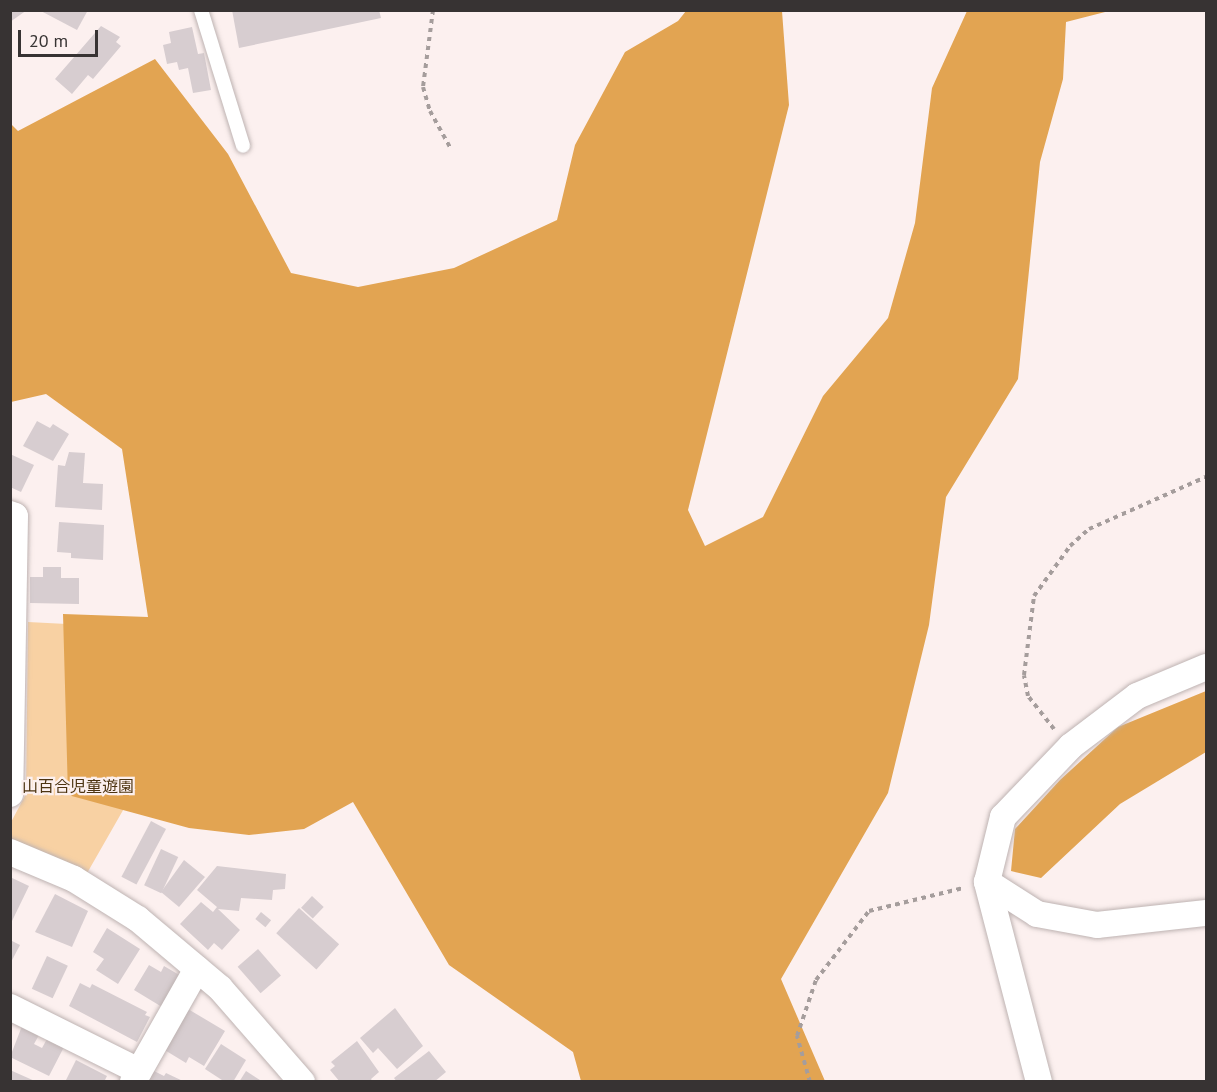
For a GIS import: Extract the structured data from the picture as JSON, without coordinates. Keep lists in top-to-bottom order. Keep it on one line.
{"parks":["山百合児童遊園"],"scale_bar":"20 m"}
